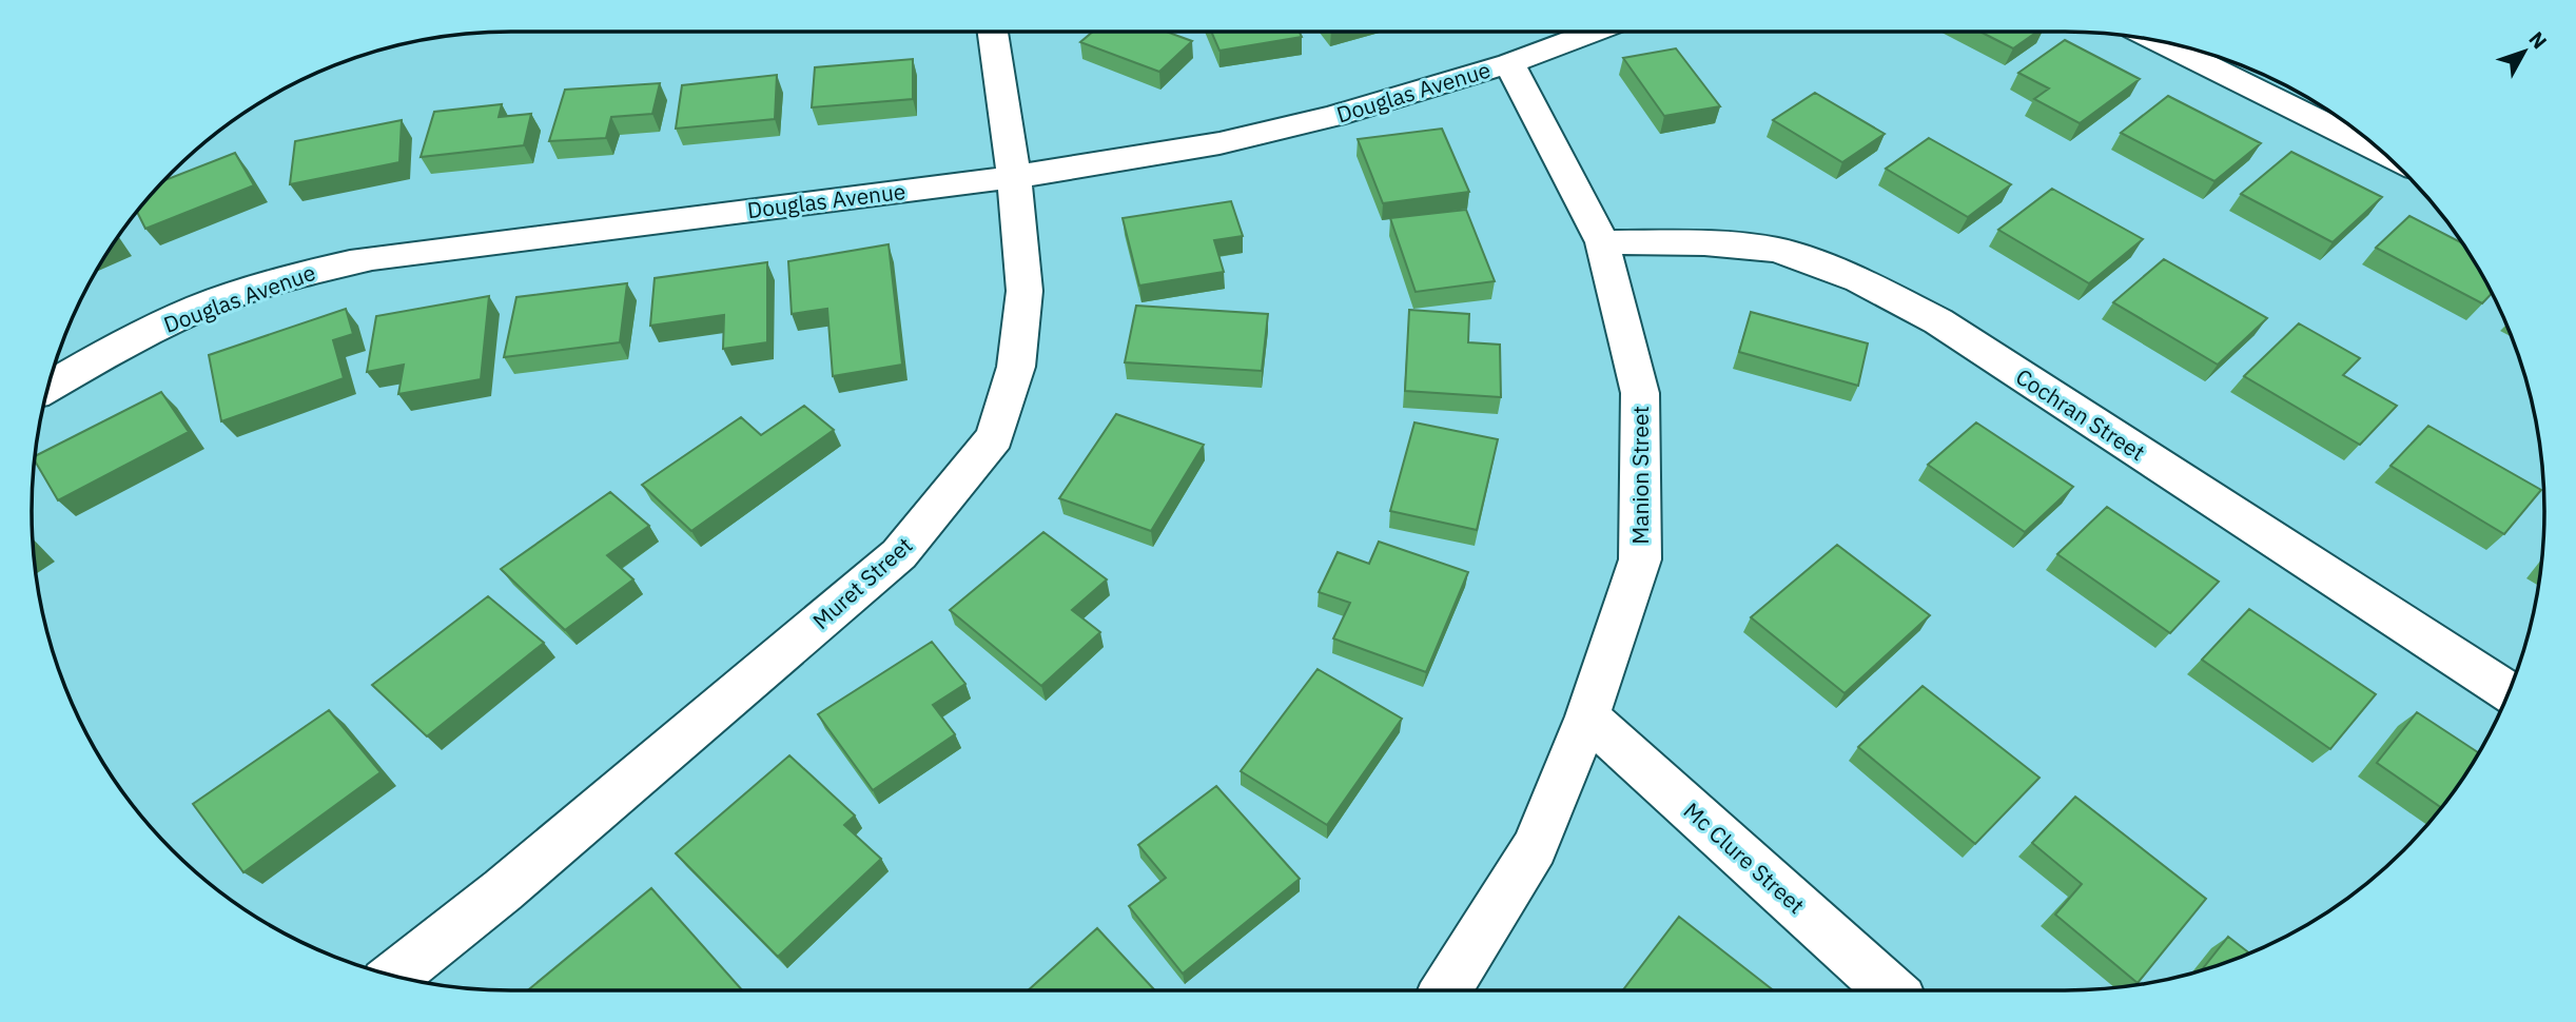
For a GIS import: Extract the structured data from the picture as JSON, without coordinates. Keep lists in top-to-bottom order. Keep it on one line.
{"streets":{"street":["Douglas Avenue","Cochran Street","Manion Street","Muret Street","Mc Clure Street"]},"crossings":[["Douglas Avenue","Manion Street"],["Douglas Avenue","Muret Street"],["Cochran Street","Manion Street"],["Manion Street","Mc Clure Street"]],"north":"top right"}
